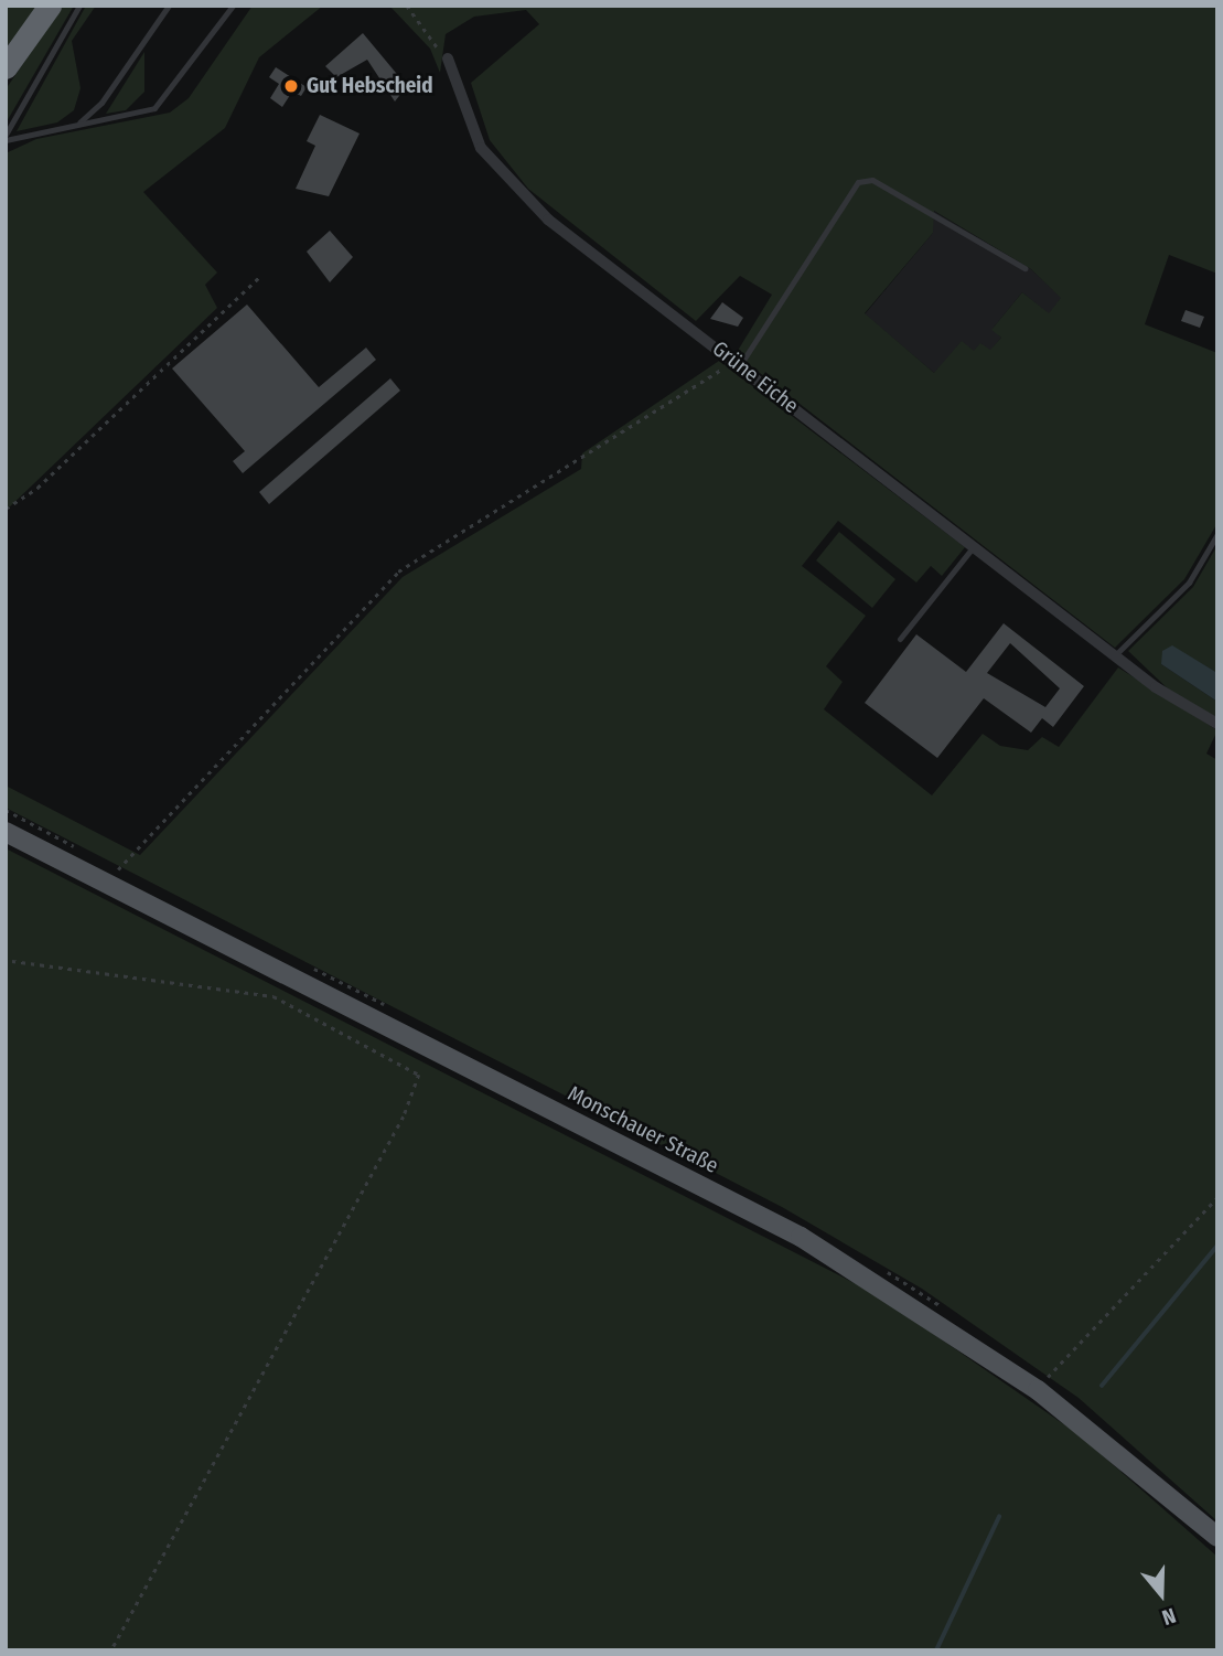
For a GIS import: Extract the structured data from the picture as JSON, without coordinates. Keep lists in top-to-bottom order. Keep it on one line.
{"streets":{"main road":["Monschauer Straße"],"street":["Grüne Eiche"]},"places":["Gut Hebscheid"],"north":"bottom"}
